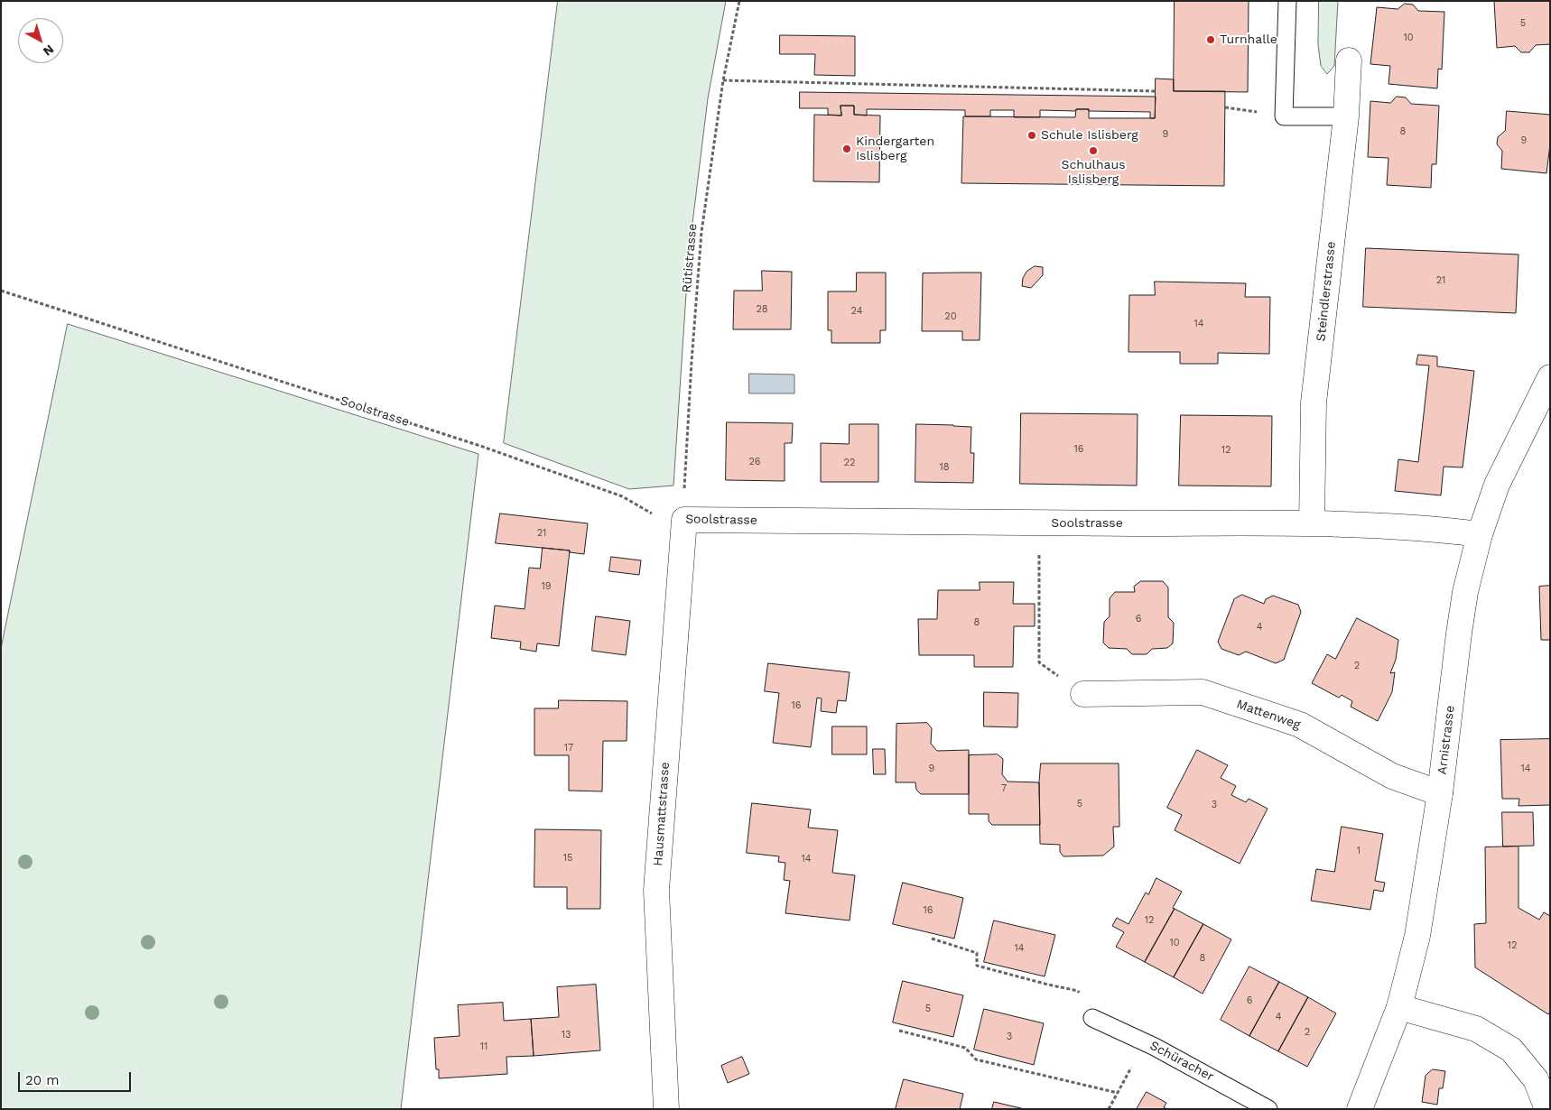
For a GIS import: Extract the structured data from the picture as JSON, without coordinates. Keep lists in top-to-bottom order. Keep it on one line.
{"streets":{"street":["Steindlerstrasse","Soolstrasse","Mattenweg","Arnistrasse","Hausmattstrasse"],"lane":["Schüracher"],"path":["Rütistrasse"]},"crossings":[["Rütistrasse","Soolstrasse"],["Rütistrasse","Hausmattstrasse"],["Steindlerstrasse","Soolstrasse"],["Soolstrasse","Arnistrasse"],["Soolstrasse","Hausmattstrasse"],["Mattenweg","Arnistrasse"]],"places":["Turnhalle","Schule Islisberg","Kindergarten Islisberg","Schulhaus Islisberg"],"house_numbers":["5","10","8","9","9","21","28","24","20","14","16","12","26","22","18","21","19","6","8","4","2","16","17","9","14","7","5","3","1","15","14","16","12","10","12","14","8","6","5","4","2","13","3","11"],"scale_bar":"20 m","north":"bottom right"}
